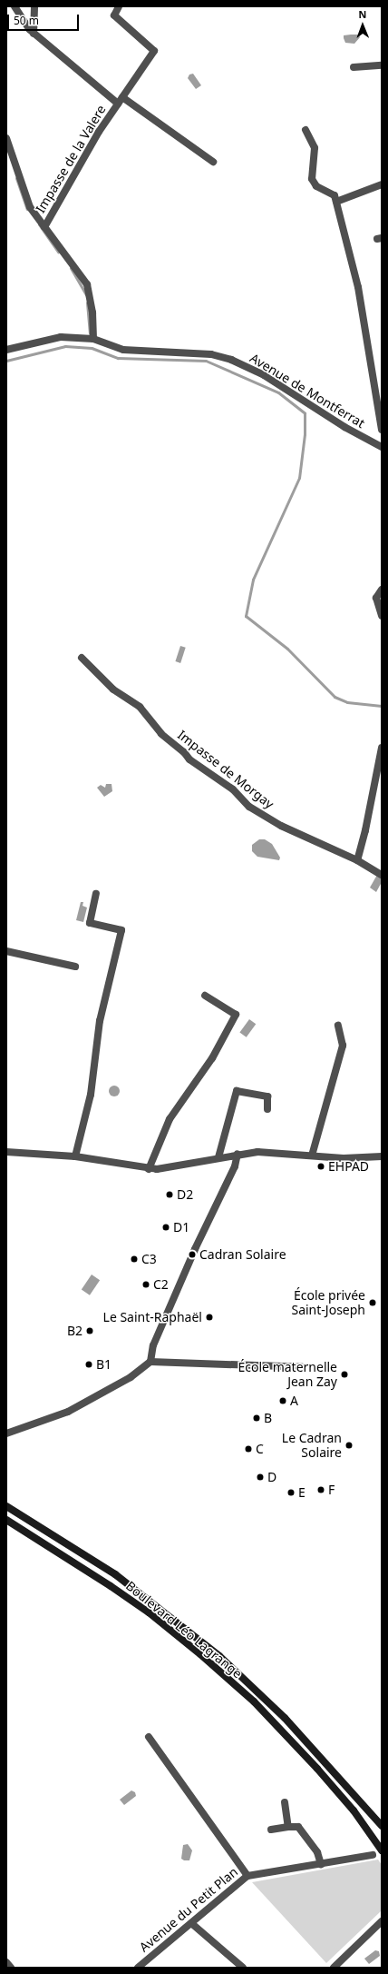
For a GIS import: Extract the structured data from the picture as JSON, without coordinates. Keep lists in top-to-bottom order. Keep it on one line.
{"streets":{"main road":["Boulevard Léo Lagrange"],"street":["Impasse de la Valere","Avenue de Montferrat","Impasse de Morgay","Avenue du Petit Plan"]},"crossings":[["Impasse de la Valere","Avenue de Montferrat"]],"places":["EHPAD","D2","D1","Cadran Solaire","C3","C2","École privée Saint-Joseph","Le Saint-Raphaël","B2","B1","École maternelle Jean Zay","A","B","Le Cadran Solaire","C","D","F","E"],"scale_bar":"50 m","north":"top"}
